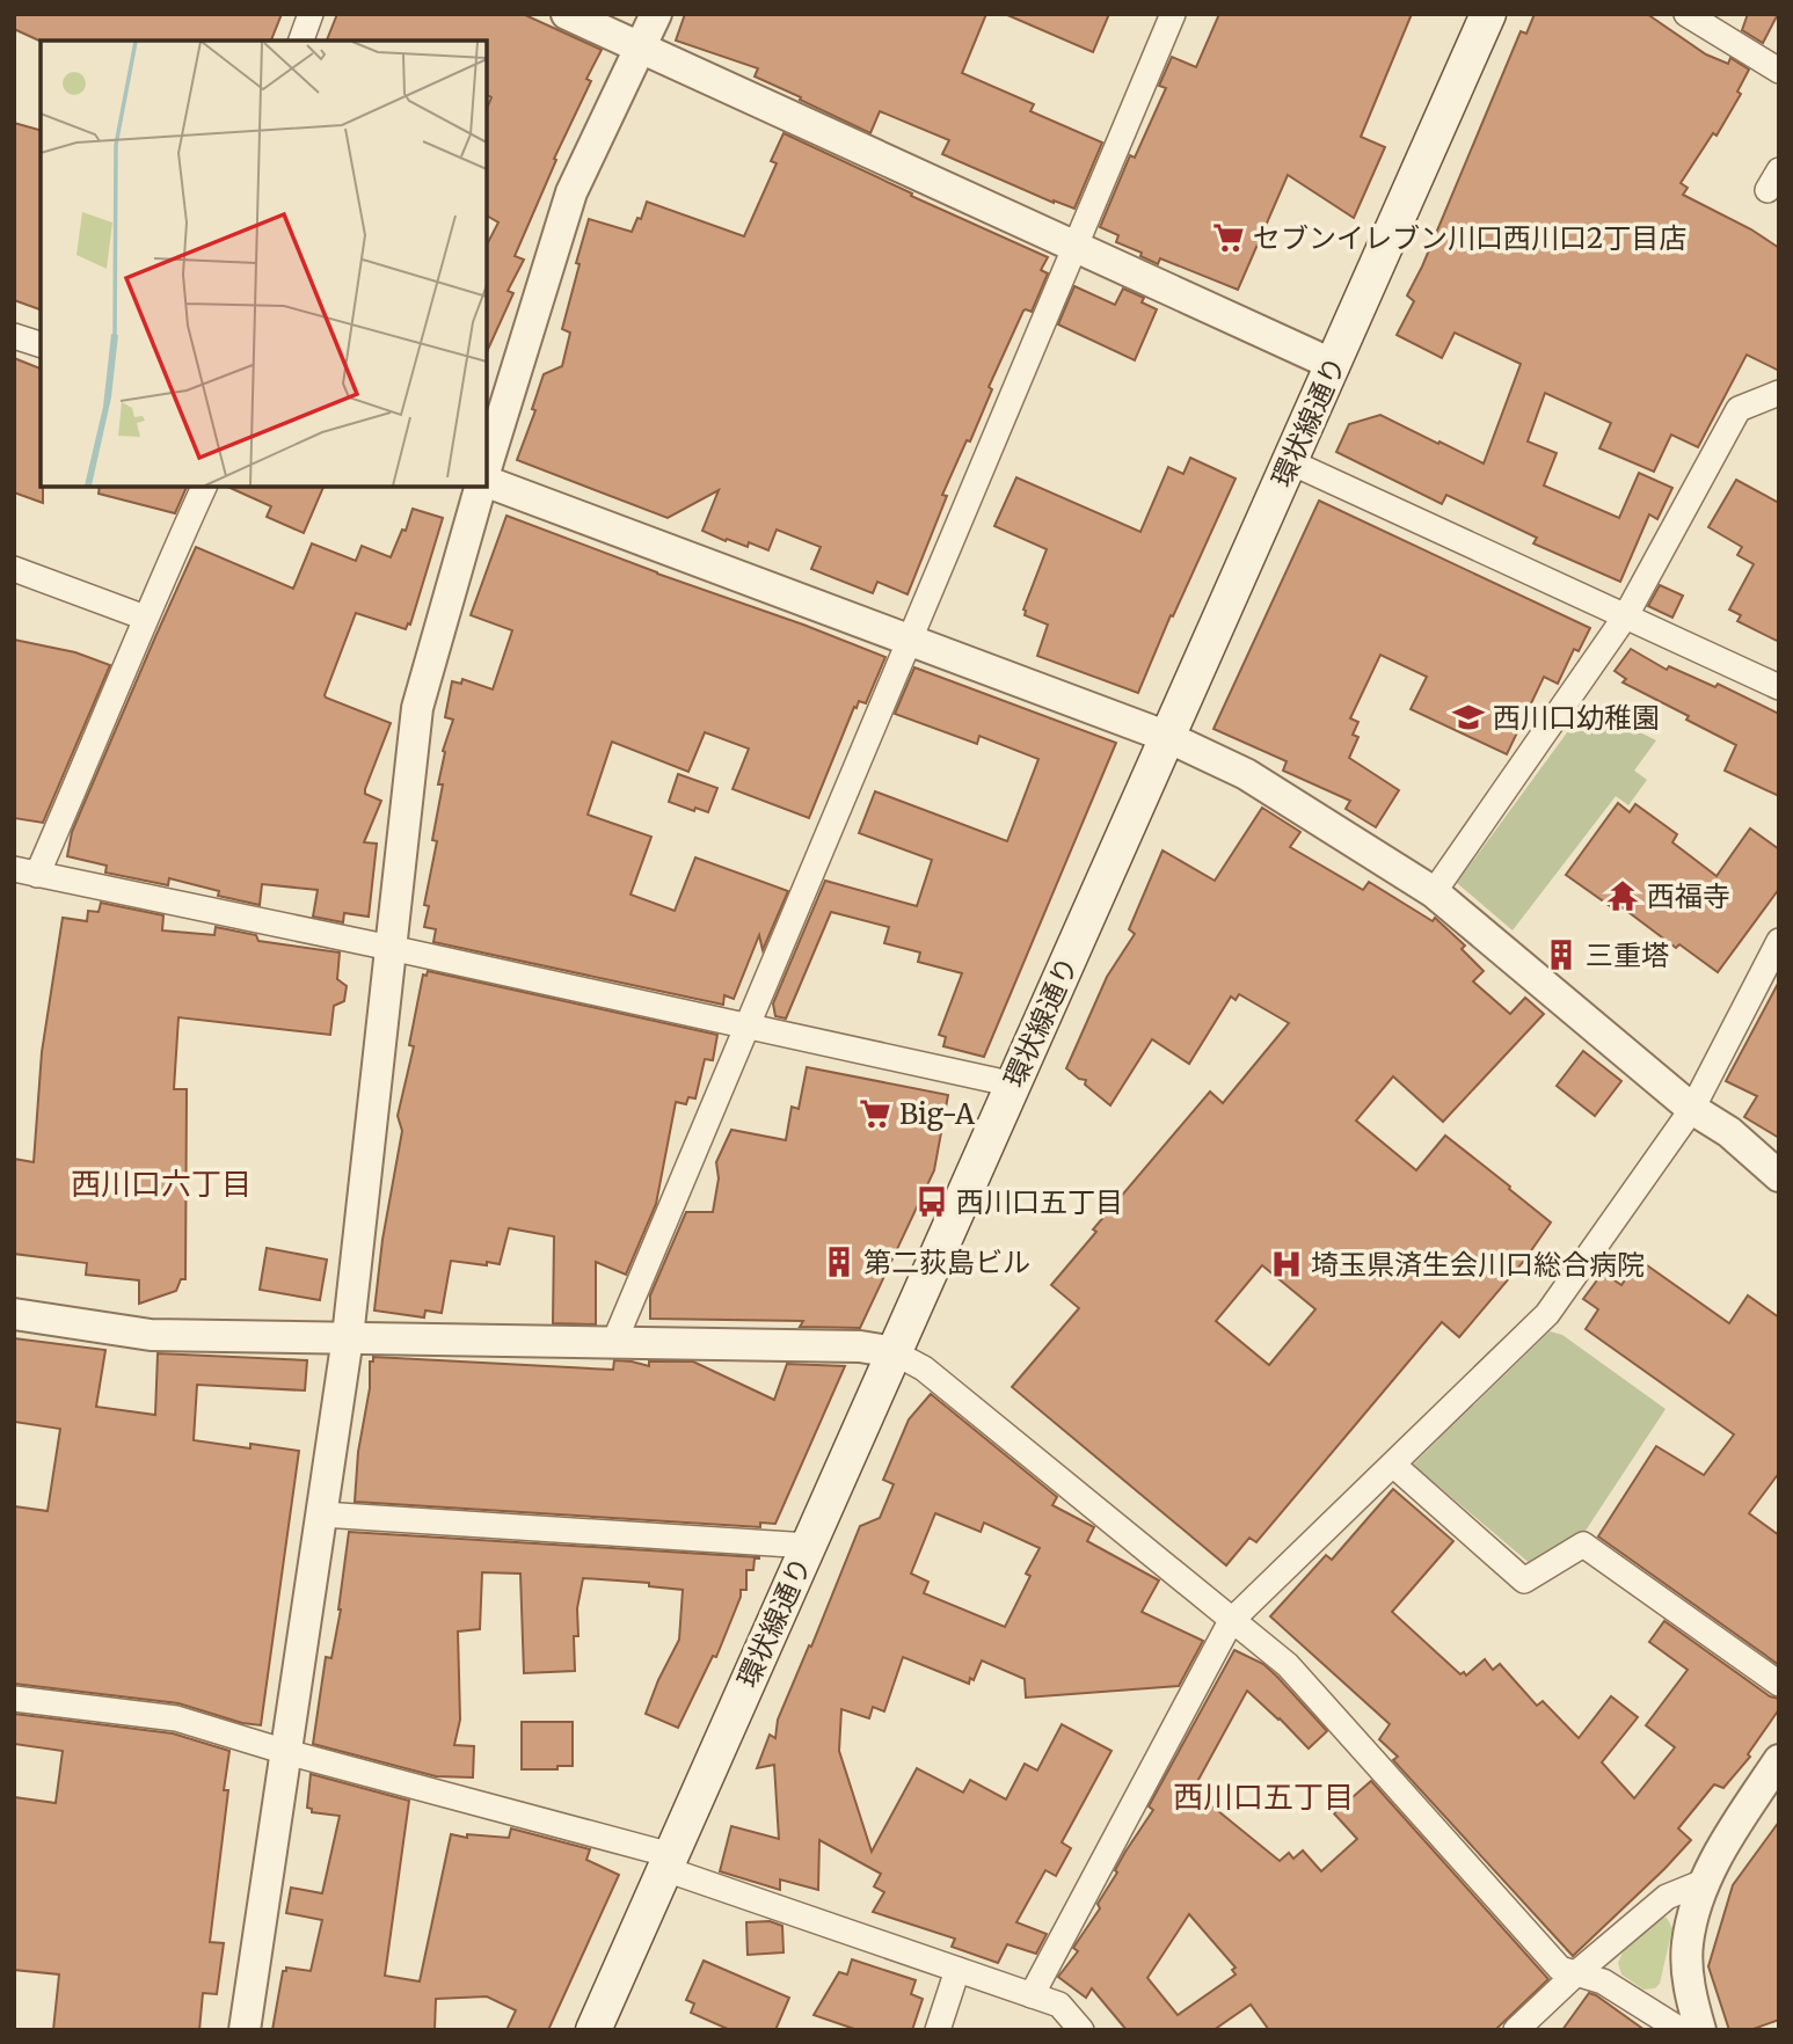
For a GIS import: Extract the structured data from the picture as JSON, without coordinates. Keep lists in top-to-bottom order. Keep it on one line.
{"streets":{"main road":["環状線通り"]},"districts":["西川口六丁目","西川口五丁目"],"places":{"supermarket":["セブンイレブン川口西川口2丁目店","Big-A"],"school or university":["西川口幼稚園"],"temple":["西福寺"],"building":["三重塔","第二荻島ビル"],"bus stop":["西川口五丁目"],"hospital":["埼玉県済生会川口総合病院"]}}
